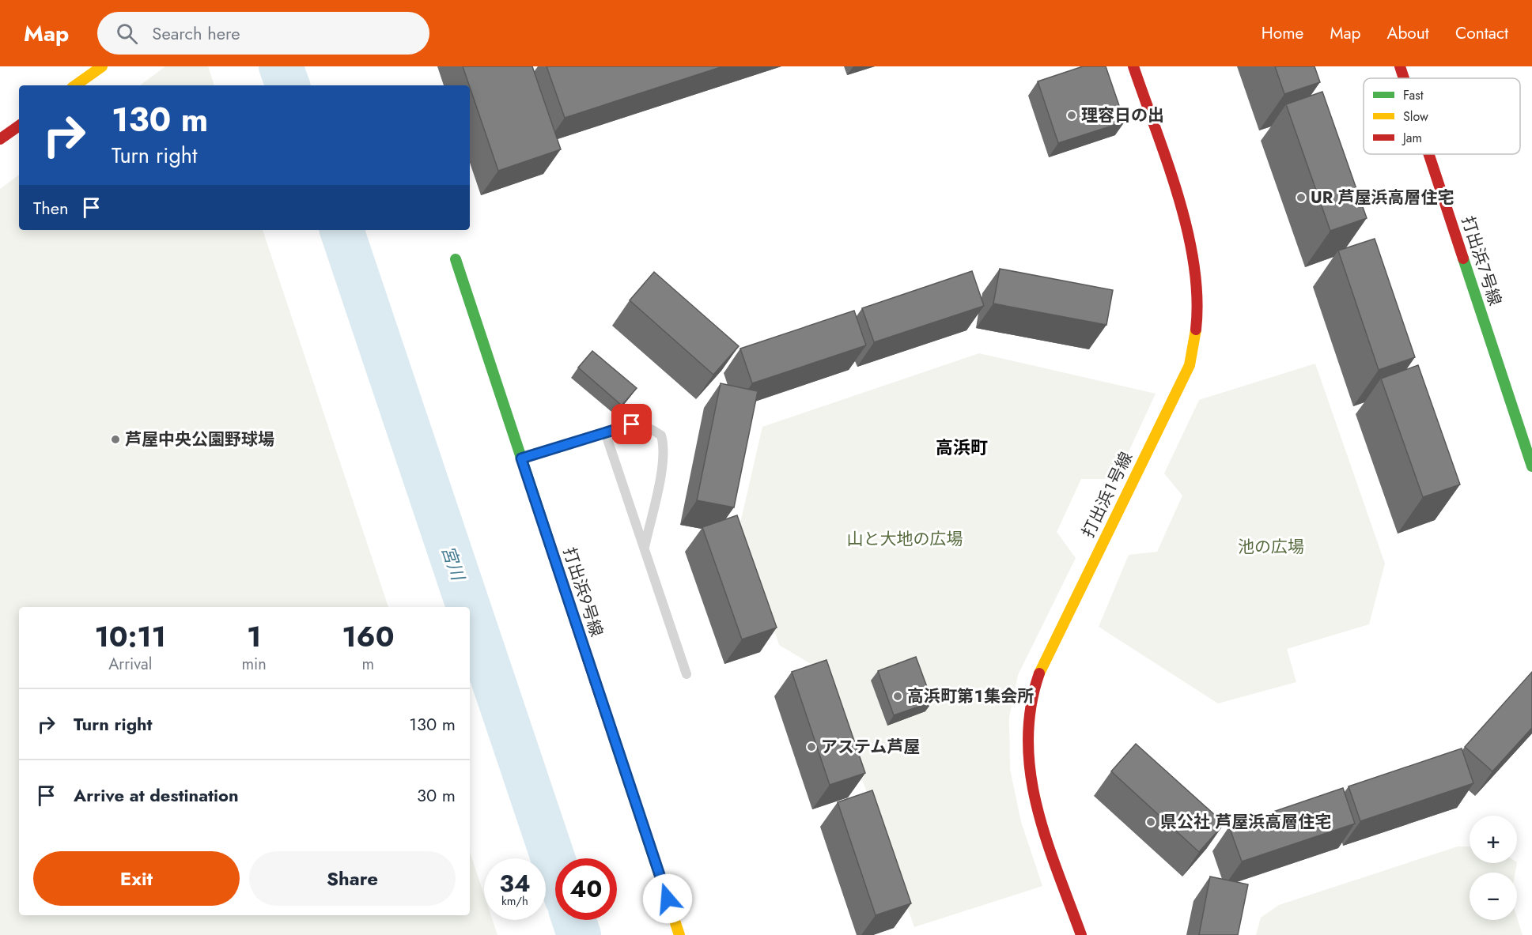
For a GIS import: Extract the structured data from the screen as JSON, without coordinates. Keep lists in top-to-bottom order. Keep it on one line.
{"streets":{"street":["打出浜７号線","打出浜１号線","打出浜９号線"]},"districts":["高浜町"],"water":["宮川"],"parks":["山と大地の広場","池の広場"],"places":["理容日の出","UR 芦屋浜高層住宅","芦屋中央公園野球場","高浜町第１集会所","アステム芦屋","県公社 芦屋浜高層住宅"],"legend":["Fast","Slow","Jam"],"page":{"header":"Map","search":"Search here","nav":["Home","Map","About","Contact"],"turn":["130 m","Turn right"],"then":"Then","eta":["10:11","Arrival","1","min","160","m"],"list":[{"name":"Turn right","value":"130 m"},{"name":"Arrive at destination","value":"30 m"}],"map_buttons":["+","−"],"buttons":["Exit","Share"],"speed":"34 km/h","limit":"40"}}
